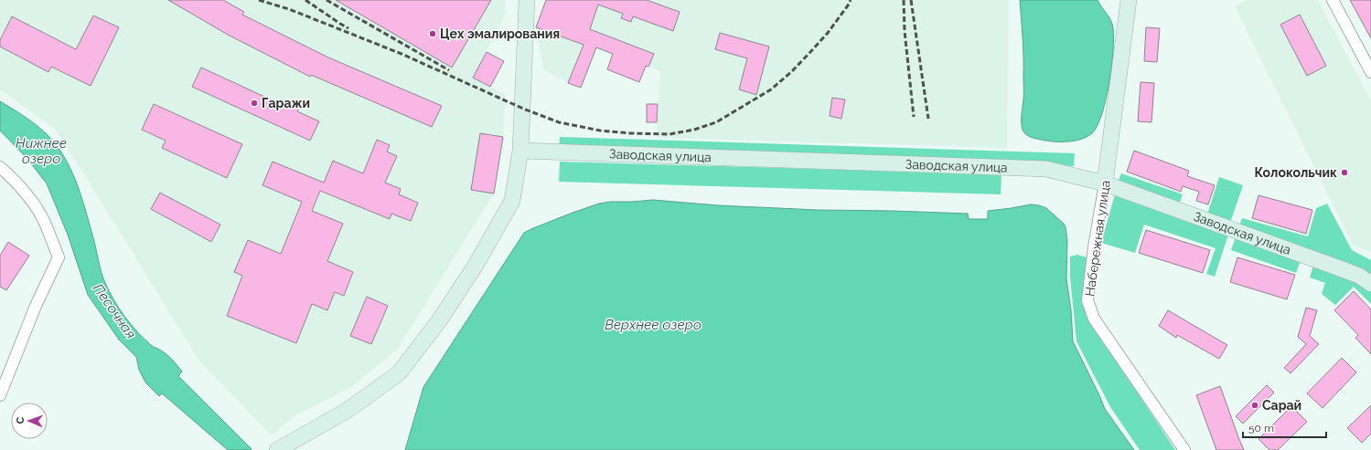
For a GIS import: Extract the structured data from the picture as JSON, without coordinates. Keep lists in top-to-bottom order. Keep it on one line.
{"streets":{"main road":["Заводская улица","Набережная улица"]},"crossings":[["Заводская улица","Набережная улица"]],"water":["Нижнее озеро","Песочная","Верхнее озеро"],"places":["Цех эмалирования","Гаражи","Колокольчик","Сарай"],"scale_bar":"50 m","north":"left"}
